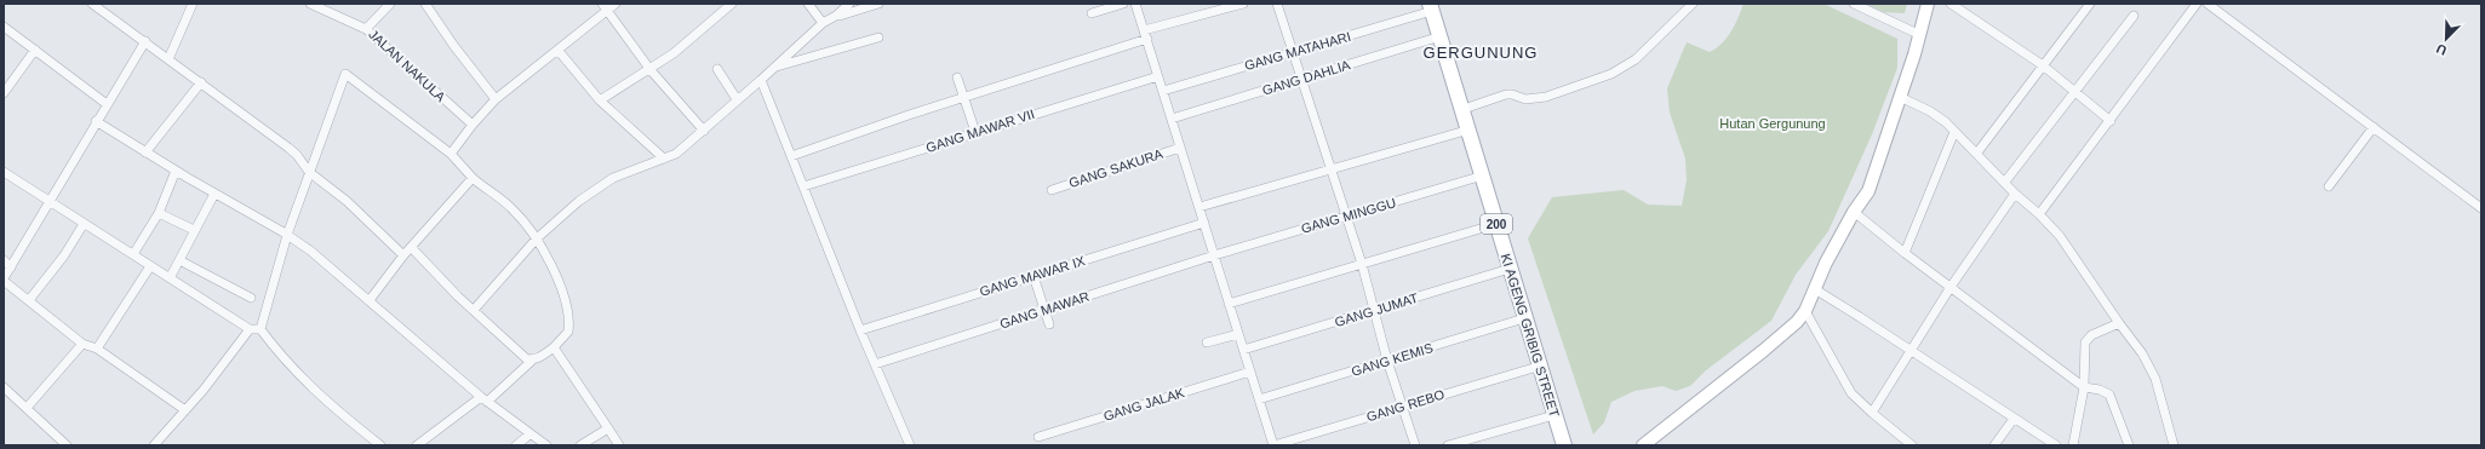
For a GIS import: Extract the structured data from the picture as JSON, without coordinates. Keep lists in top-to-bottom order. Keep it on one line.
{"streets":{"main road":["200","KI AGENG GRIBIG STREET"],"street":["GANG MATAHARI","JALAN NAKULA","GANG DAHLIA","GANG MAWAR VII","GANG SAKURA","GANG MINGGU","GANG MAWAR IX","GANG MAWAR","GANG JUMAT","GANG KEMIS","GANG JALAK","GANG REBO"]},"crossings":[["GANG MATAHARI","KI AGENG GRIBIG STREET"],["GANG DAHLIA","KI AGENG GRIBIG STREET"],["GANG MINGGU","GANG MAWAR"],["GANG MINGGU","KI AGENG GRIBIG STREET"],["GANG JUMAT","KI AGENG GRIBIG STREET"],["KI AGENG GRIBIG STREET","GANG KEMIS"],["KI AGENG GRIBIG STREET","GANG REBO"]],"districts":["GERGUNUNG"],"parks":["Hutan Gergunung"],"north":"bottom left"}
